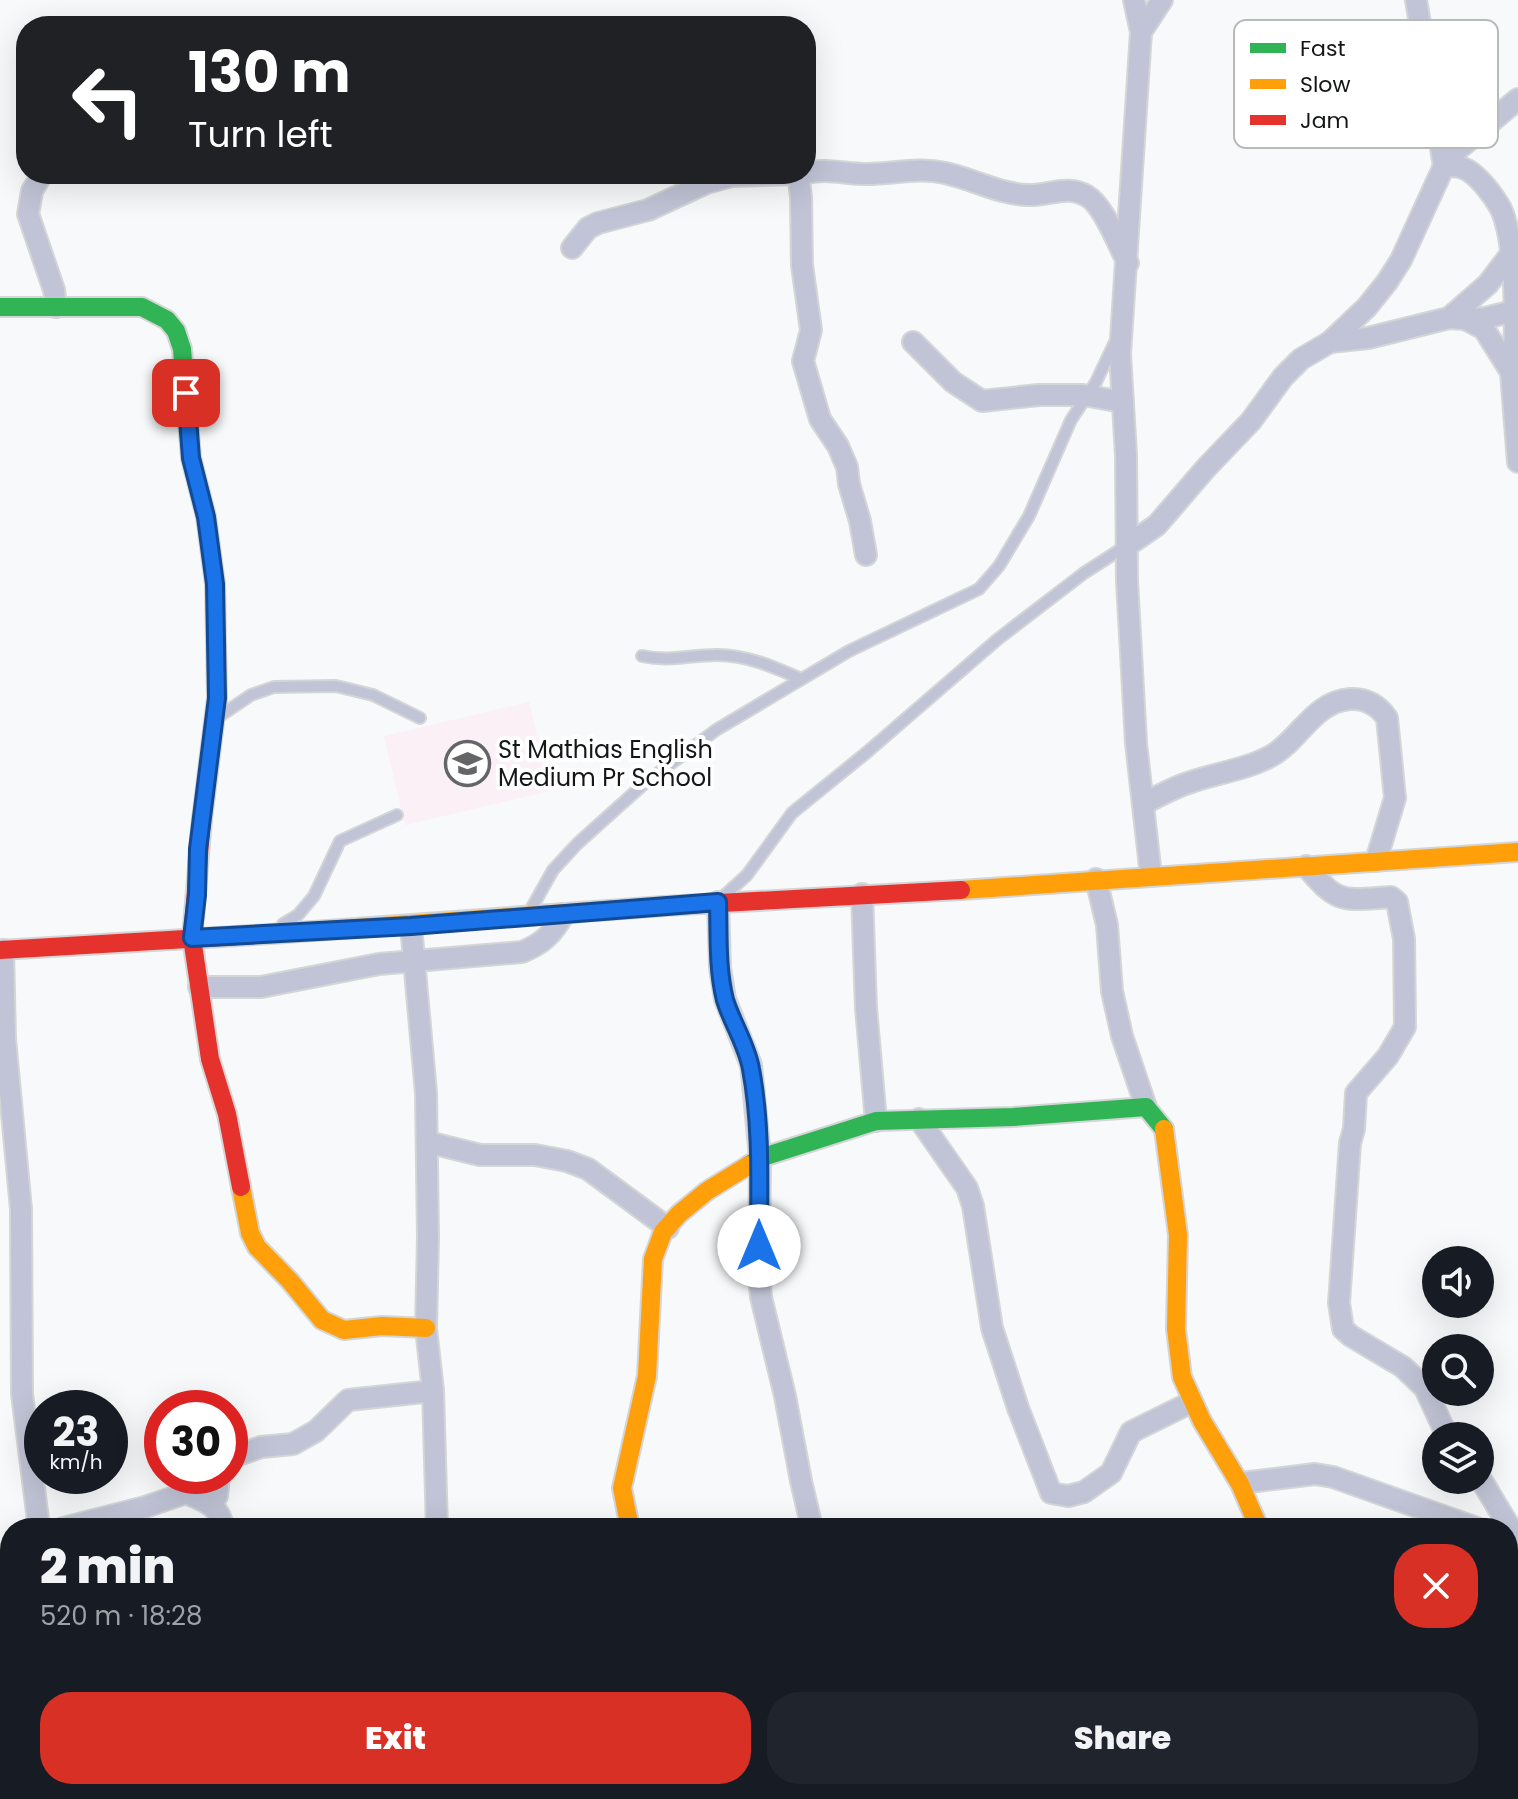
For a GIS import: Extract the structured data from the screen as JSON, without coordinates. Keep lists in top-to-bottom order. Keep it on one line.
{"places":{"school or university":["St Mathias English Medium Pr School"]},"legend":["Fast","Slow","Jam"],"page":{"turn":["130 m","Turn left"],"speed":"23 km/h","limit":"30","heading":["2 min","520 m · 18:28"],"buttons":["Exit","Share"]}}
